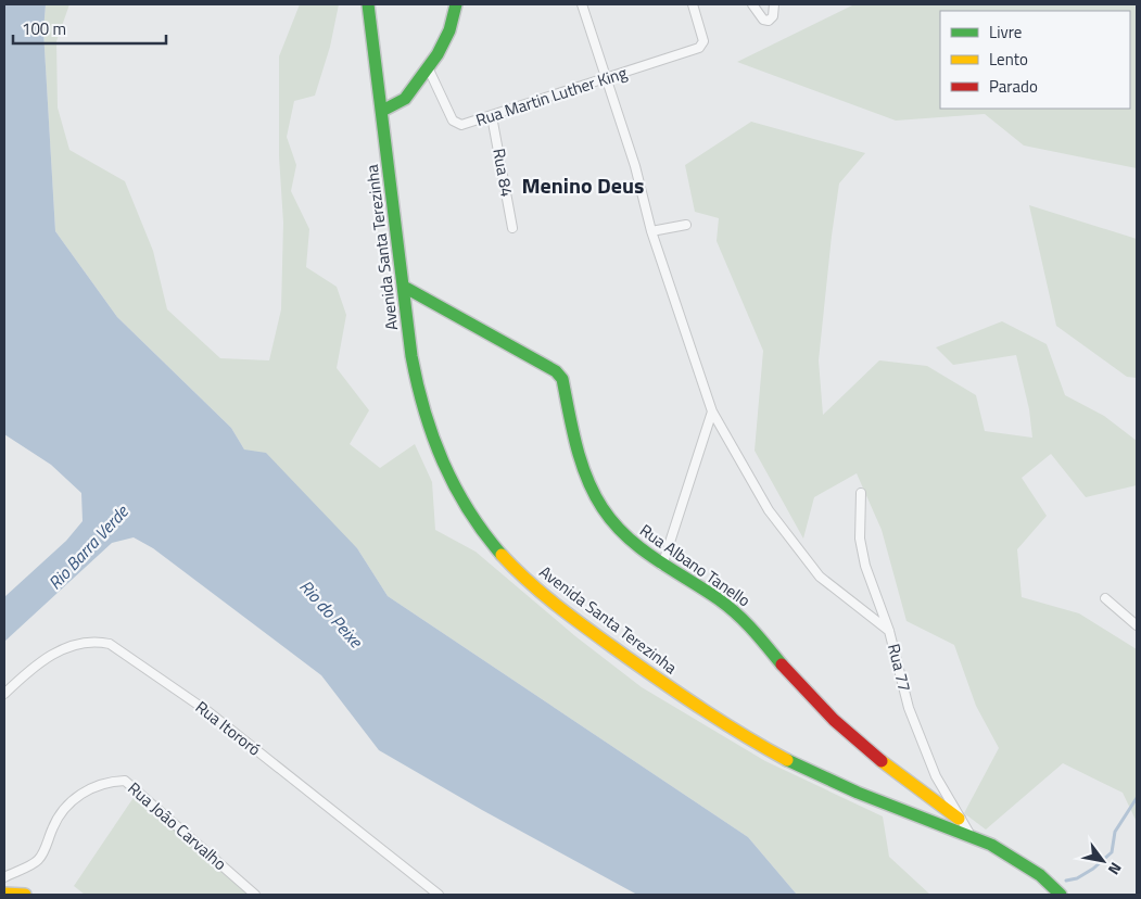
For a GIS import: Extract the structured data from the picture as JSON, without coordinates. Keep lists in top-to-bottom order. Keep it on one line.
{"streets":{"main road":["Avenida Santa Terezinha","Rua Albano Tanello"],"street":["Rua Martin Luther King","Rua 84","Rua 77","Rua Itororó","Rua João Carvalho"]},"crossings":[["Rua Martin Luther King","Rua 84"],["Avenida Santa Terezinha","Rua Albano Tanello"],["Avenida Santa Terezinha","Rua 77"],["Rua Albano Tanello","Rua 77"]],"districts":["Menino Deus"],"water":["Rio Barra Verde","Rio do Peixe"],"legend":["Livre","Lento","Parado"],"scale_bar":"100 m","north":"bottom right"}
